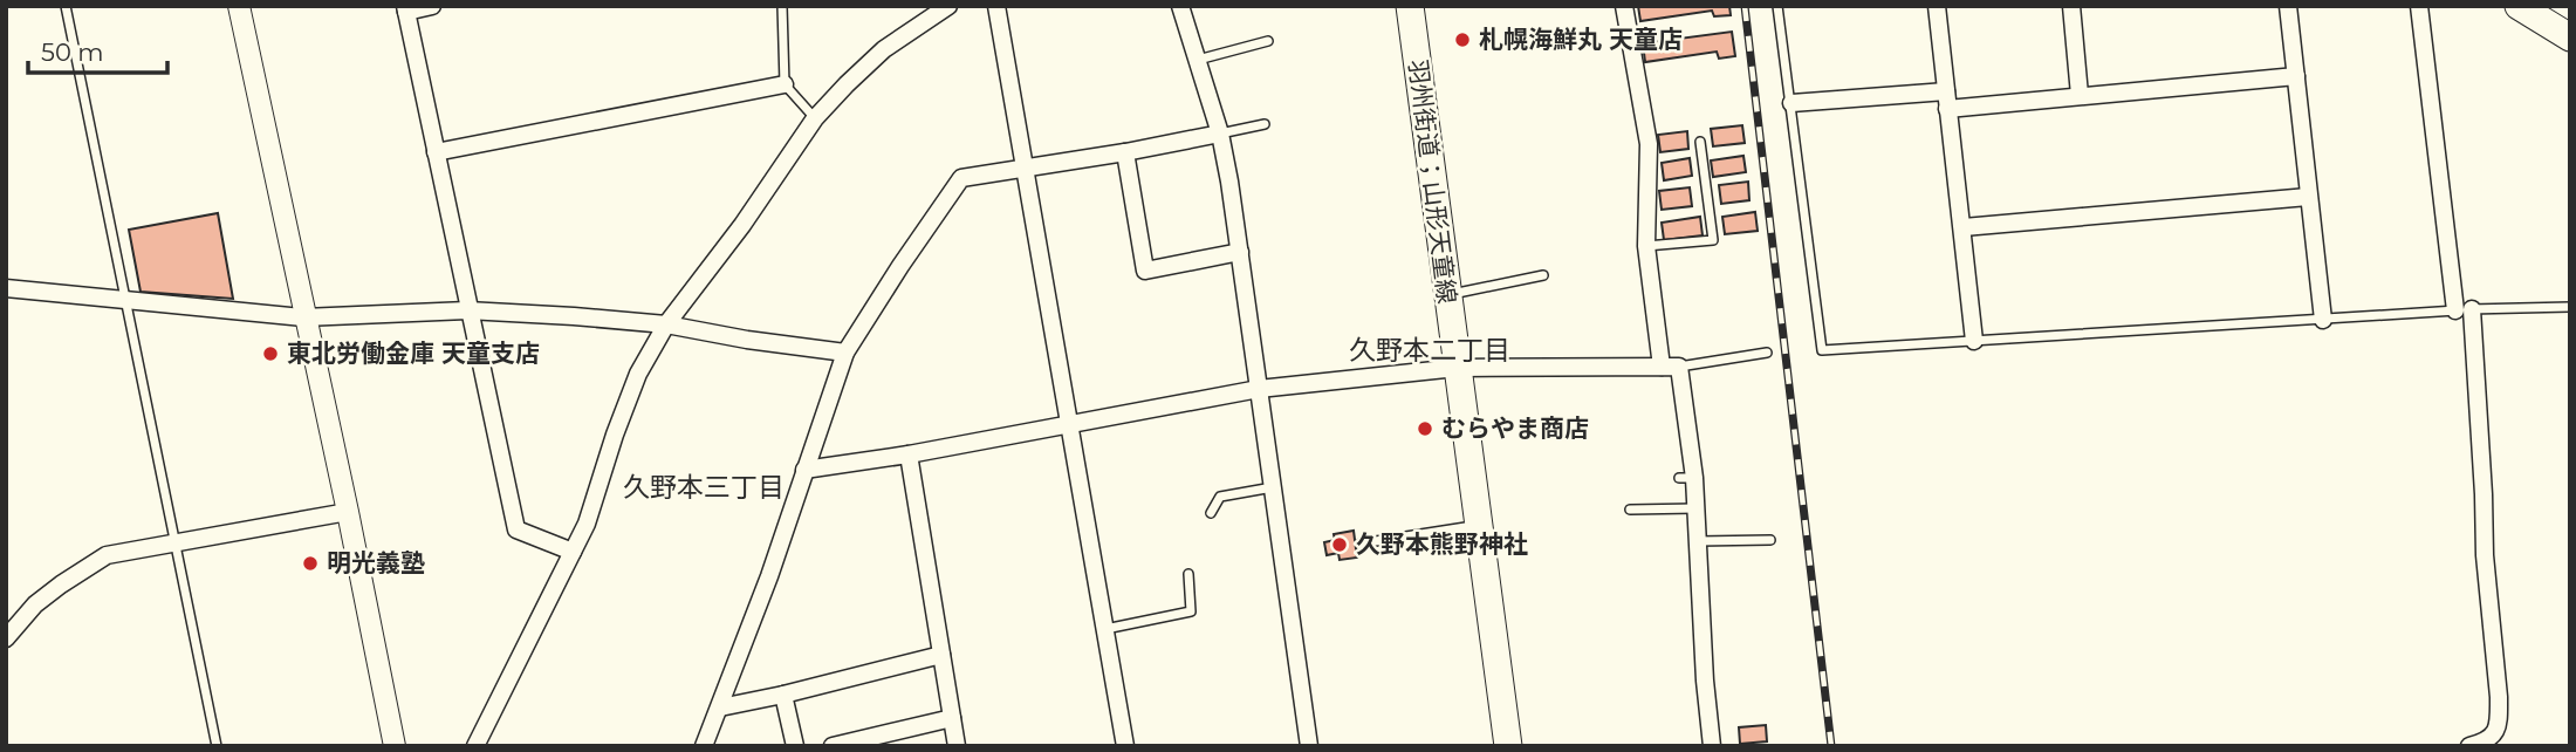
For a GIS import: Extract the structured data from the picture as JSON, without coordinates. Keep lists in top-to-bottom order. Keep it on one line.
{"streets":{"main road":["羽州街道；山形天童線"]},"districts":["久野本二丁目","久野本三丁目"],"places":["札幌海鮮丸 天童店","東北労働金庫 天童支店","むらやま商店","久野本熊野神社","明光義塾"],"scale_bar":"50 m"}
